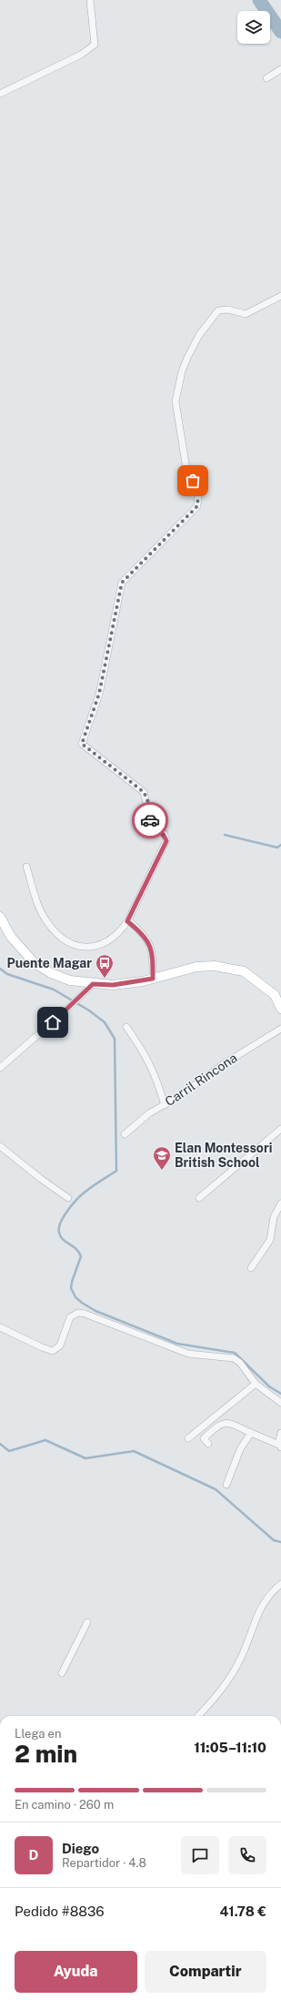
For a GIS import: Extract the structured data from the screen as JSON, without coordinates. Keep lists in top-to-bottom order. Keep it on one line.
{"streets":{"street":["Carril Rincona"]},"places":{"bus stop":["Puente Magar"],"school or university":["Elan Montessori British School"]},"page":{"heading":["2 min","Llega en","11:05–11:10"],"panel":["Diego","Repartidor · 4.8","Pedido #8836","41.78 €"],"bar":"En camino · 260 m","round":"D","buttons":["Ayuda","Compartir"]}}
